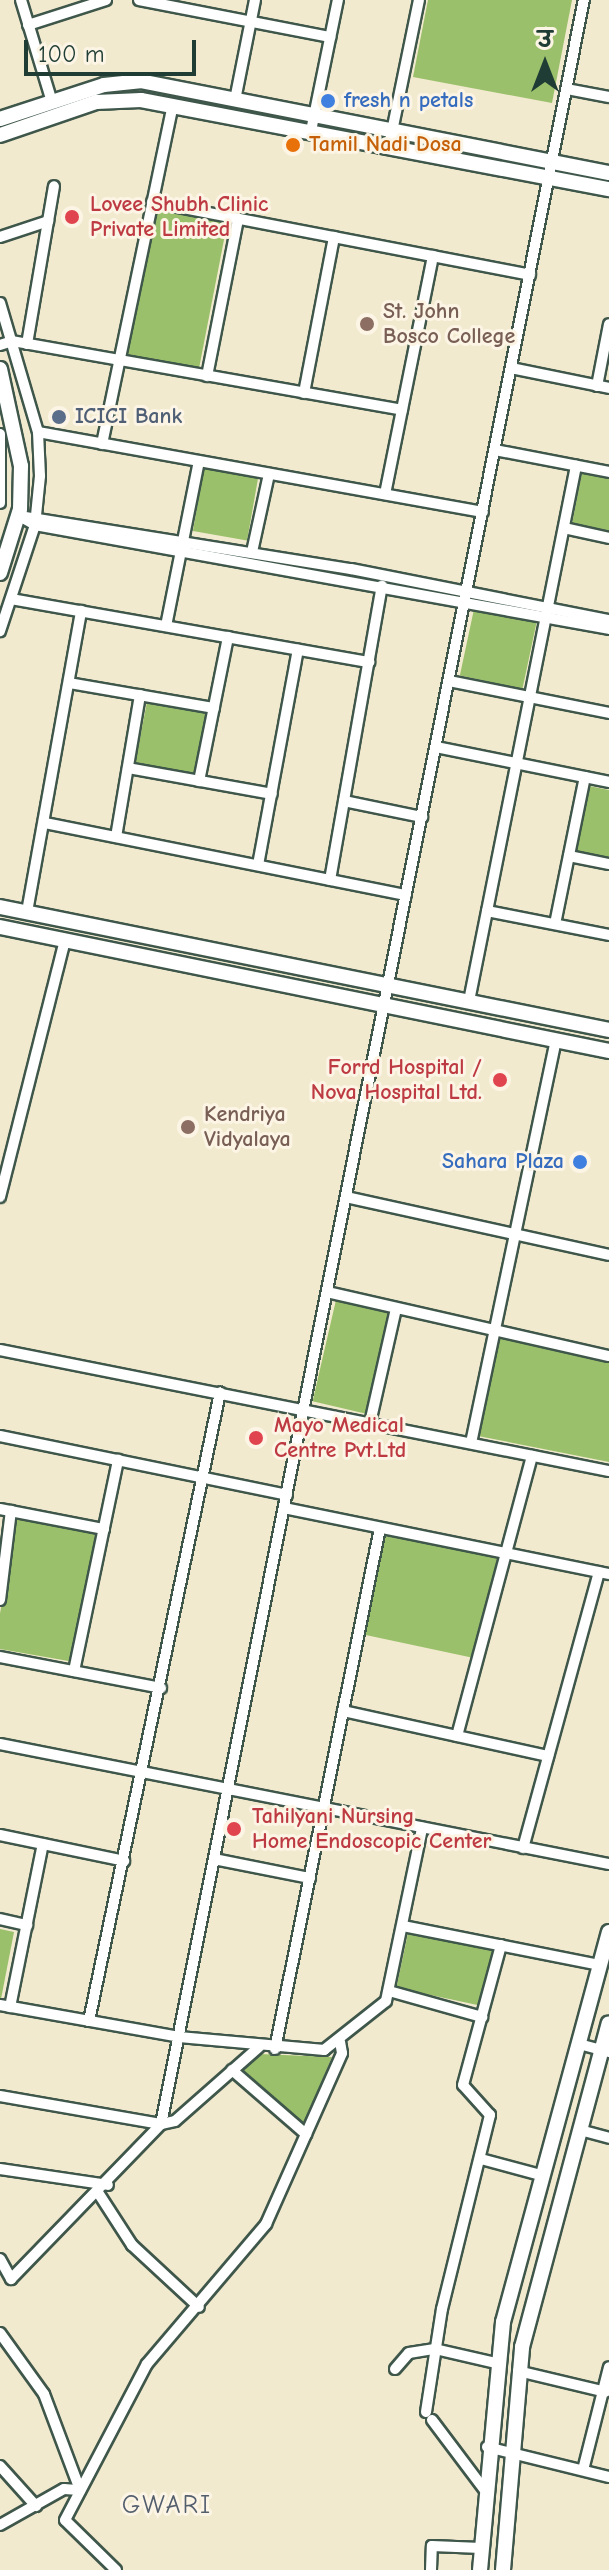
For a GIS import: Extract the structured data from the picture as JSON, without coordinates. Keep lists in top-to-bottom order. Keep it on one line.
{"districts":["GWARI"],"places":["fresh n petals","Tamil Nadi Dosa","Lovee Shubh Clinic Private Limited","St. John Bosco College","ICICI Bank","Forrd Hospital / Nova Hospital Ltd.","Kendriya Vidyalaya","Sahara Plaza","Mayo Medical Centre Pvt.Ltd","Tahilyani Nursing Home Endoscopic Center"],"scale_bar":"100 m","north":"top"}
